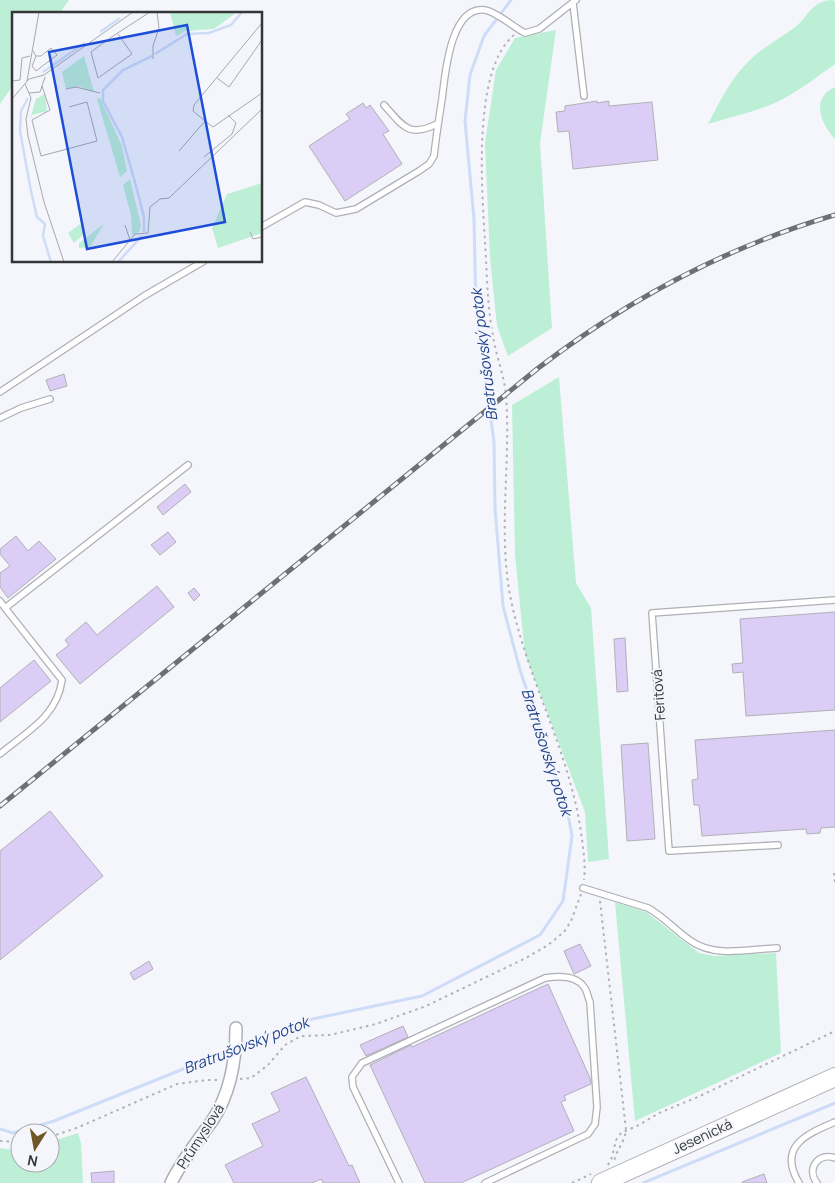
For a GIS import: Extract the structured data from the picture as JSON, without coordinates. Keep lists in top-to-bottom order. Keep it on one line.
{"streets":{"main road":["Jesenická"],"street":["Průmyslová"],"lane":["Feritová"]},"water":["Bratrušovský potok"],"north":"bottom"}
